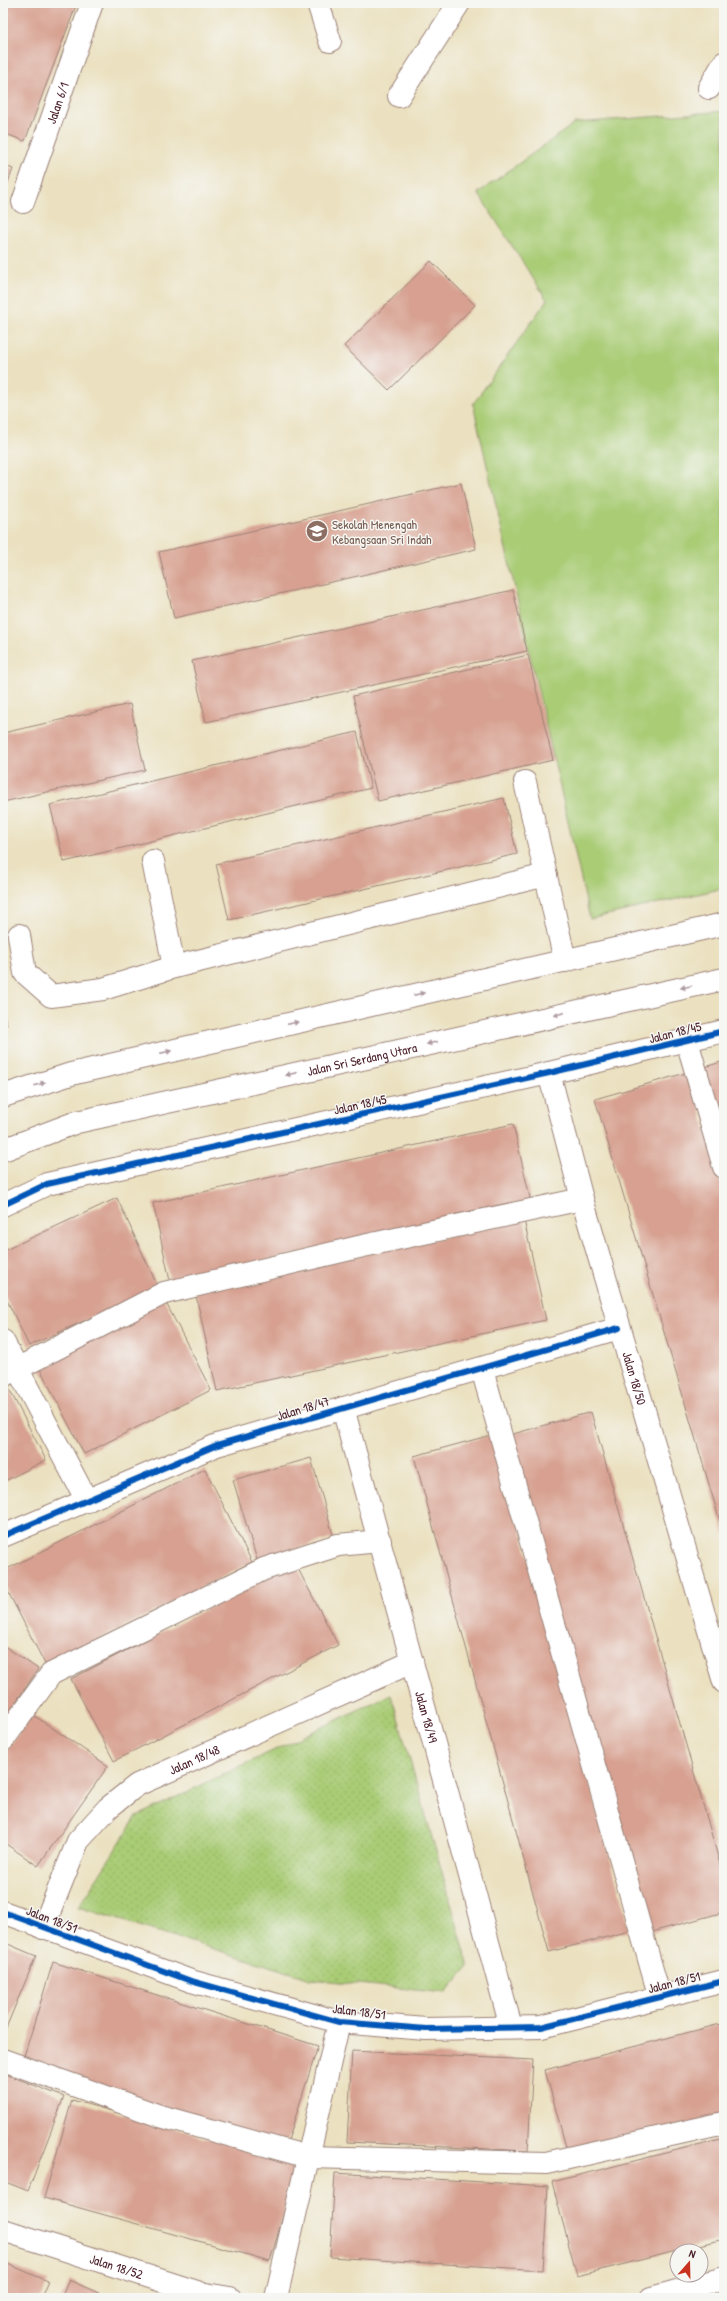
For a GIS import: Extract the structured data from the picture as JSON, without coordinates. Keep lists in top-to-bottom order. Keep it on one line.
{"streets":{"street":["Jalan 6/1","Jalan 18/45","Jalan Sri Serdang Utara","Jalan 18/50","Jalan 18/47","Jalan 18/49","Jalan 18/48","Jalan 18/51","Jalan 18/52"]},"crossings":[["Jalan 18/45","Jalan 18/50"],["Jalan 18/50","Jalan 18/47"],["Jalan 18/47","Jalan 18/49"],["Jalan 18/49","Jalan 18/48"],["Jalan 18/49","Jalan 18/51"],["Jalan 18/48","Jalan 18/51"]],"places":{"school or university":["Sekolah Menengah Kebangsaan Sri Indah"]},"north":"top"}
